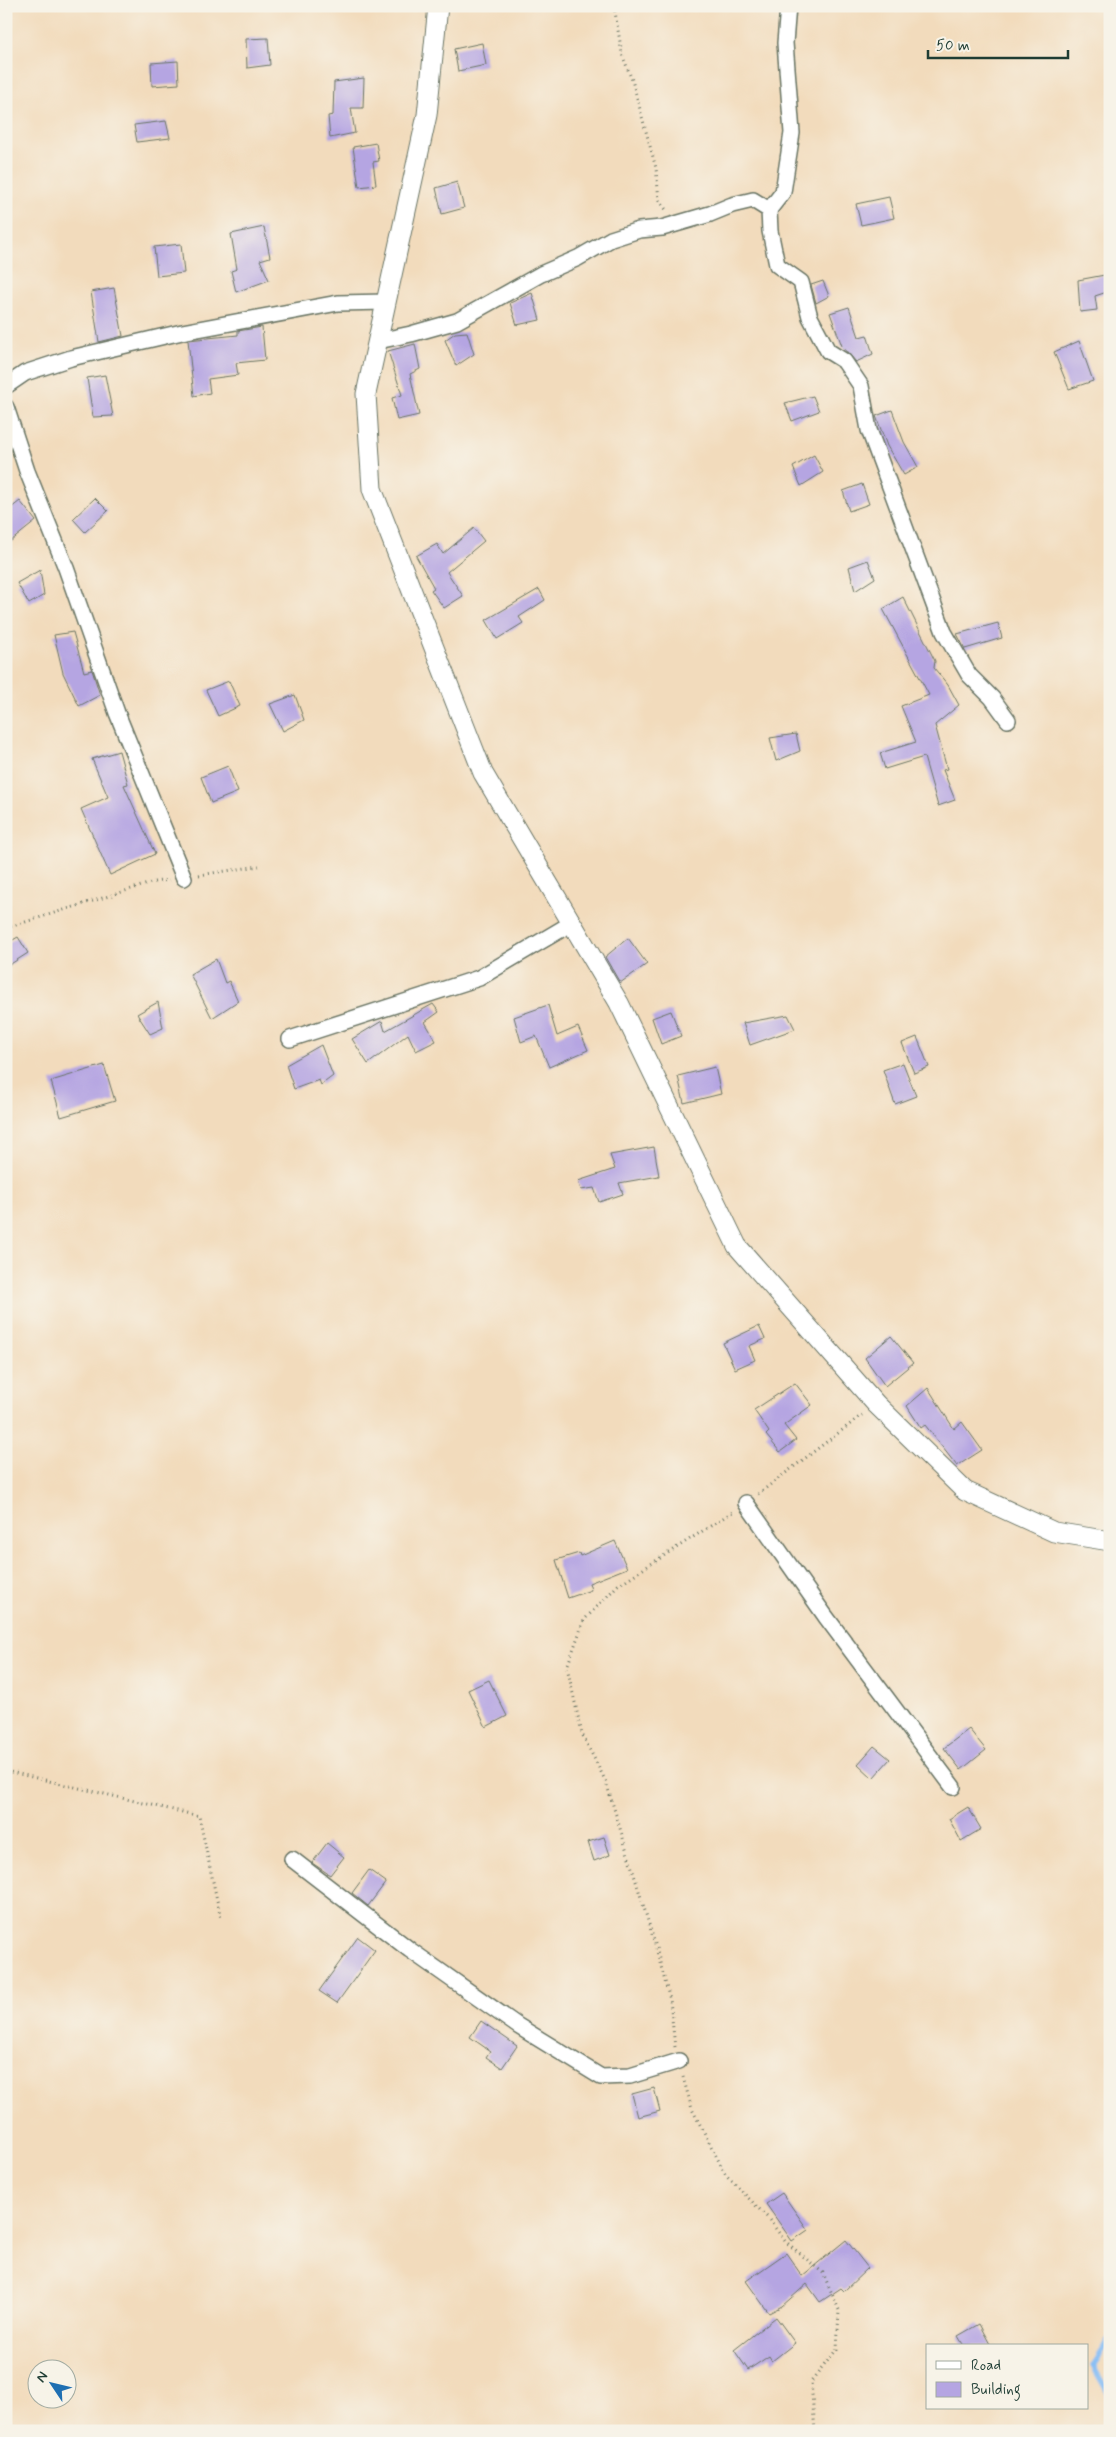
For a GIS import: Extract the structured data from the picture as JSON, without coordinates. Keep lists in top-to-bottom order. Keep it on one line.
{"legend":["Road","Building"],"scale_bar":"50 m","north":"top left"}
